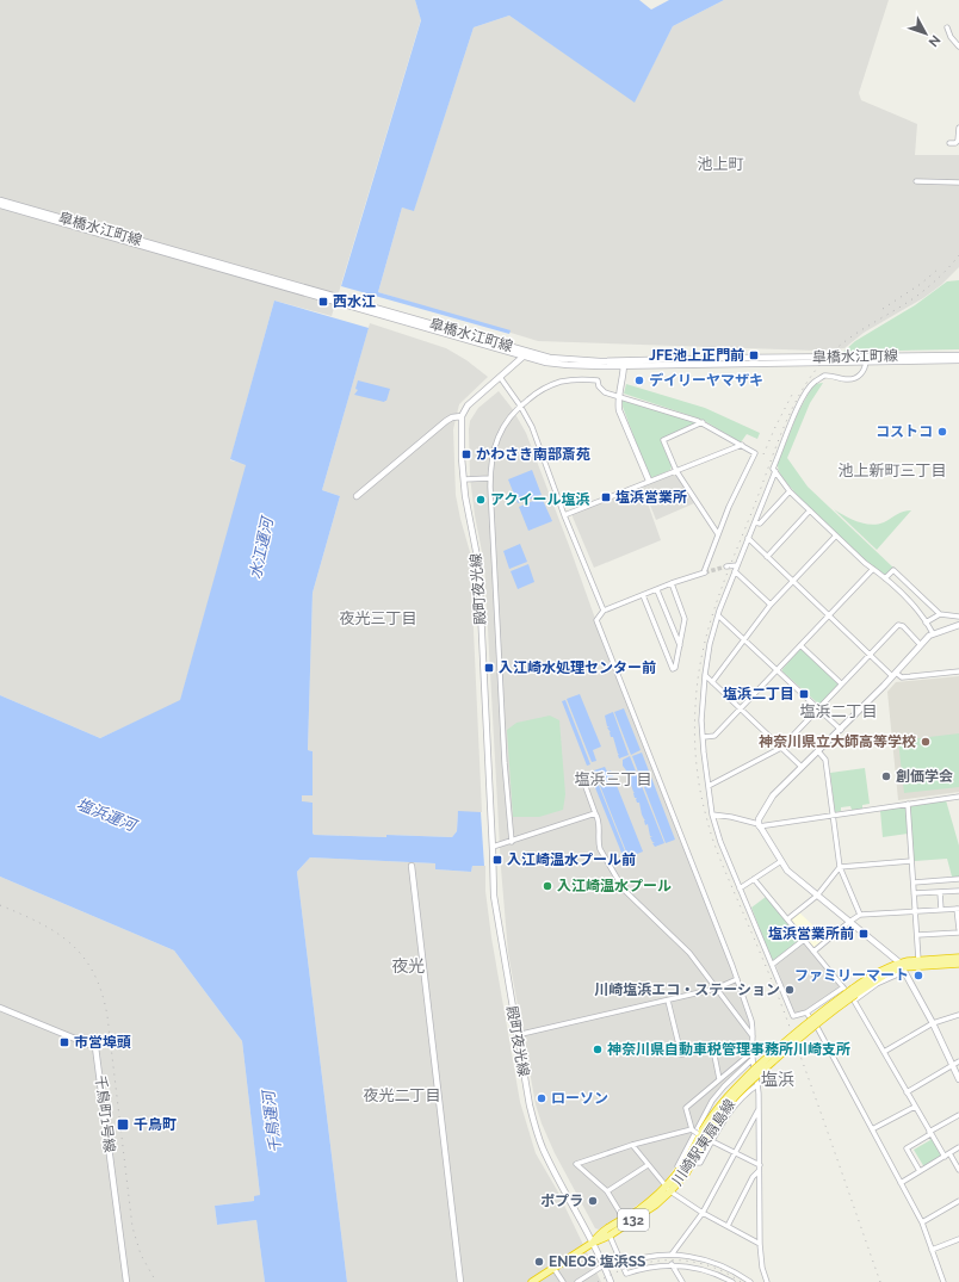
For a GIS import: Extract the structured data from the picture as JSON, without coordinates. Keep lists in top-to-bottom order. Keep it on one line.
{"streets":{"highway":["川崎駅東扇島線","132"],"street":["皐橋水江町線","殿町夜光線","千鳥町1号線"]},"crossings":[["殿町夜光線","川崎駅東扇島線"]],"districts":["池上町","池上新町三丁目","夜光三丁目","塩浜二丁目","塩浜三丁目","夜光","塩浜","夜光二丁目"],"water":["水江運河","塩浜運河","千鳥運河"],"places":{"transit":["西水江","JFE池上正門前","かわさき南部斎苑","塩浜営業所","入江崎水処理センター前","塩浜二丁目","入江崎温水プール前","塩浜営業所前","市営埠頭","千鳥町"],"other":["デイリーヤマザキ","コストコ","アクイール塩浜","神奈川県立大師高等学校","創価学会","入江崎温水プール","ファミリーマート","川崎塩浜エコ・ステーション","神奈川県自動車税管理事務所川崎支所","ローソン","ポプラ","ENEOS 塩浜SS"]},"north":"bottom right"}
